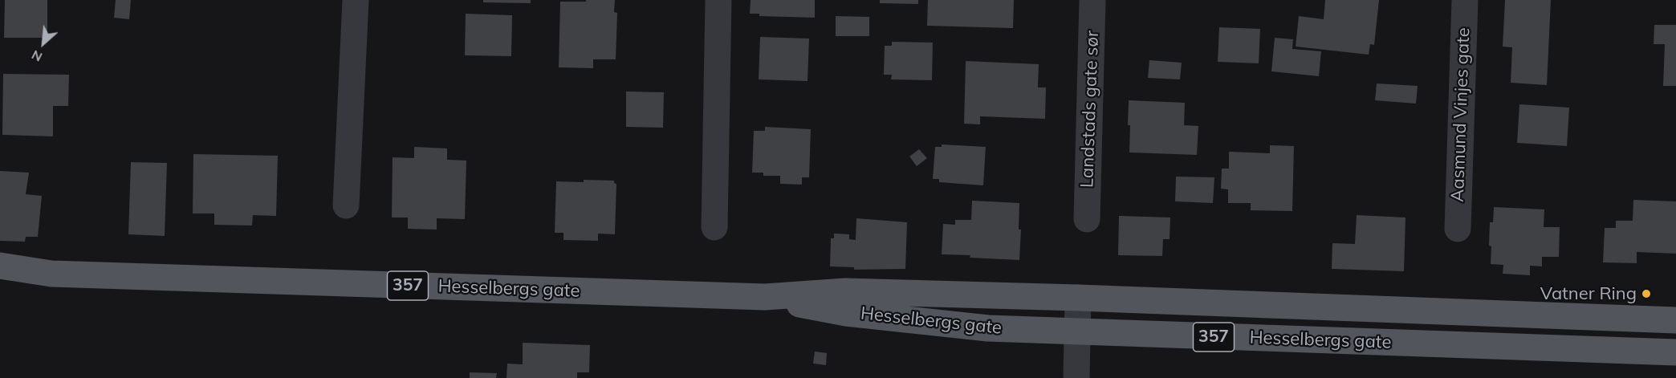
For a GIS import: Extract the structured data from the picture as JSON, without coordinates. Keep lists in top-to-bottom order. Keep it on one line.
{"streets":{"main road":["357","Hesselbergs gate"],"street":["Landstads gate sør","Aasmund Vinjes gate"]},"places":["Vatner Ring"],"north":"bottom left"}
